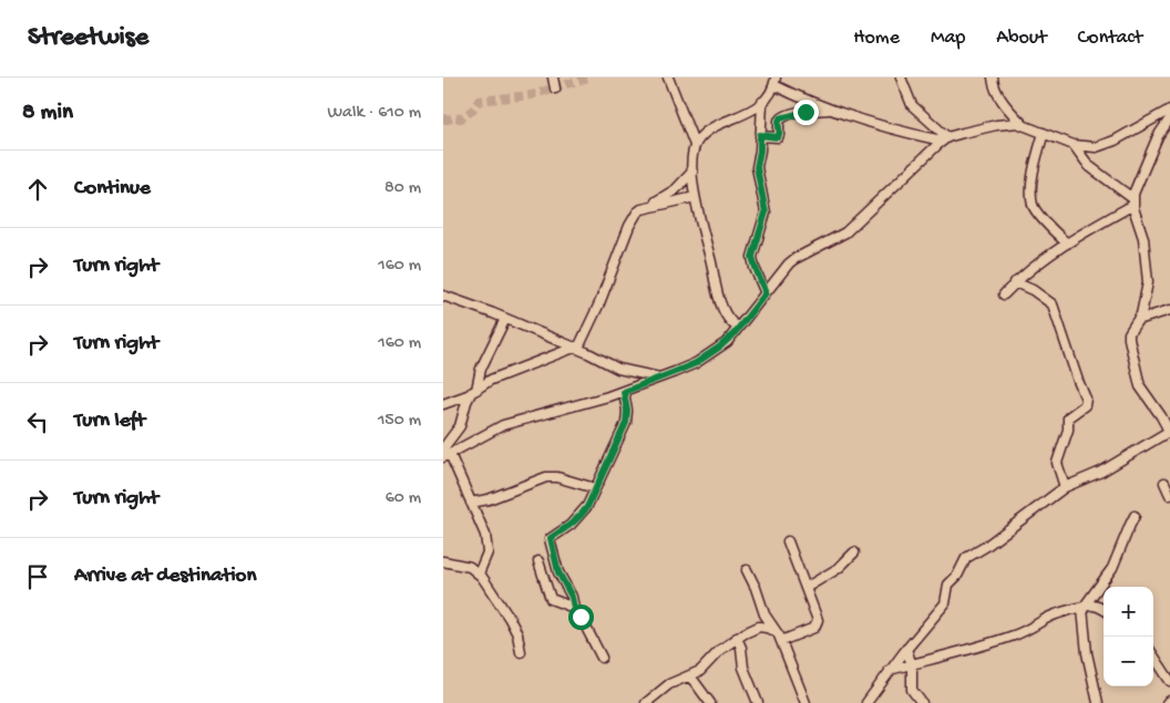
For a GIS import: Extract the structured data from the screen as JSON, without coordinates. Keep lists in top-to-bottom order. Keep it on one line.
{"page":{"header":"Streetwise","nav":["Home","Map","About","Contact"],"heading":["8 min","Walk · 610 m"],"list":[["Continue","80 m"],["Turn right","160 m"],["Turn right","160 m"],["Turn left","150 m"],["Turn right","60 m"],"Arrive at destination"],"map_buttons":["+","−"]}}
